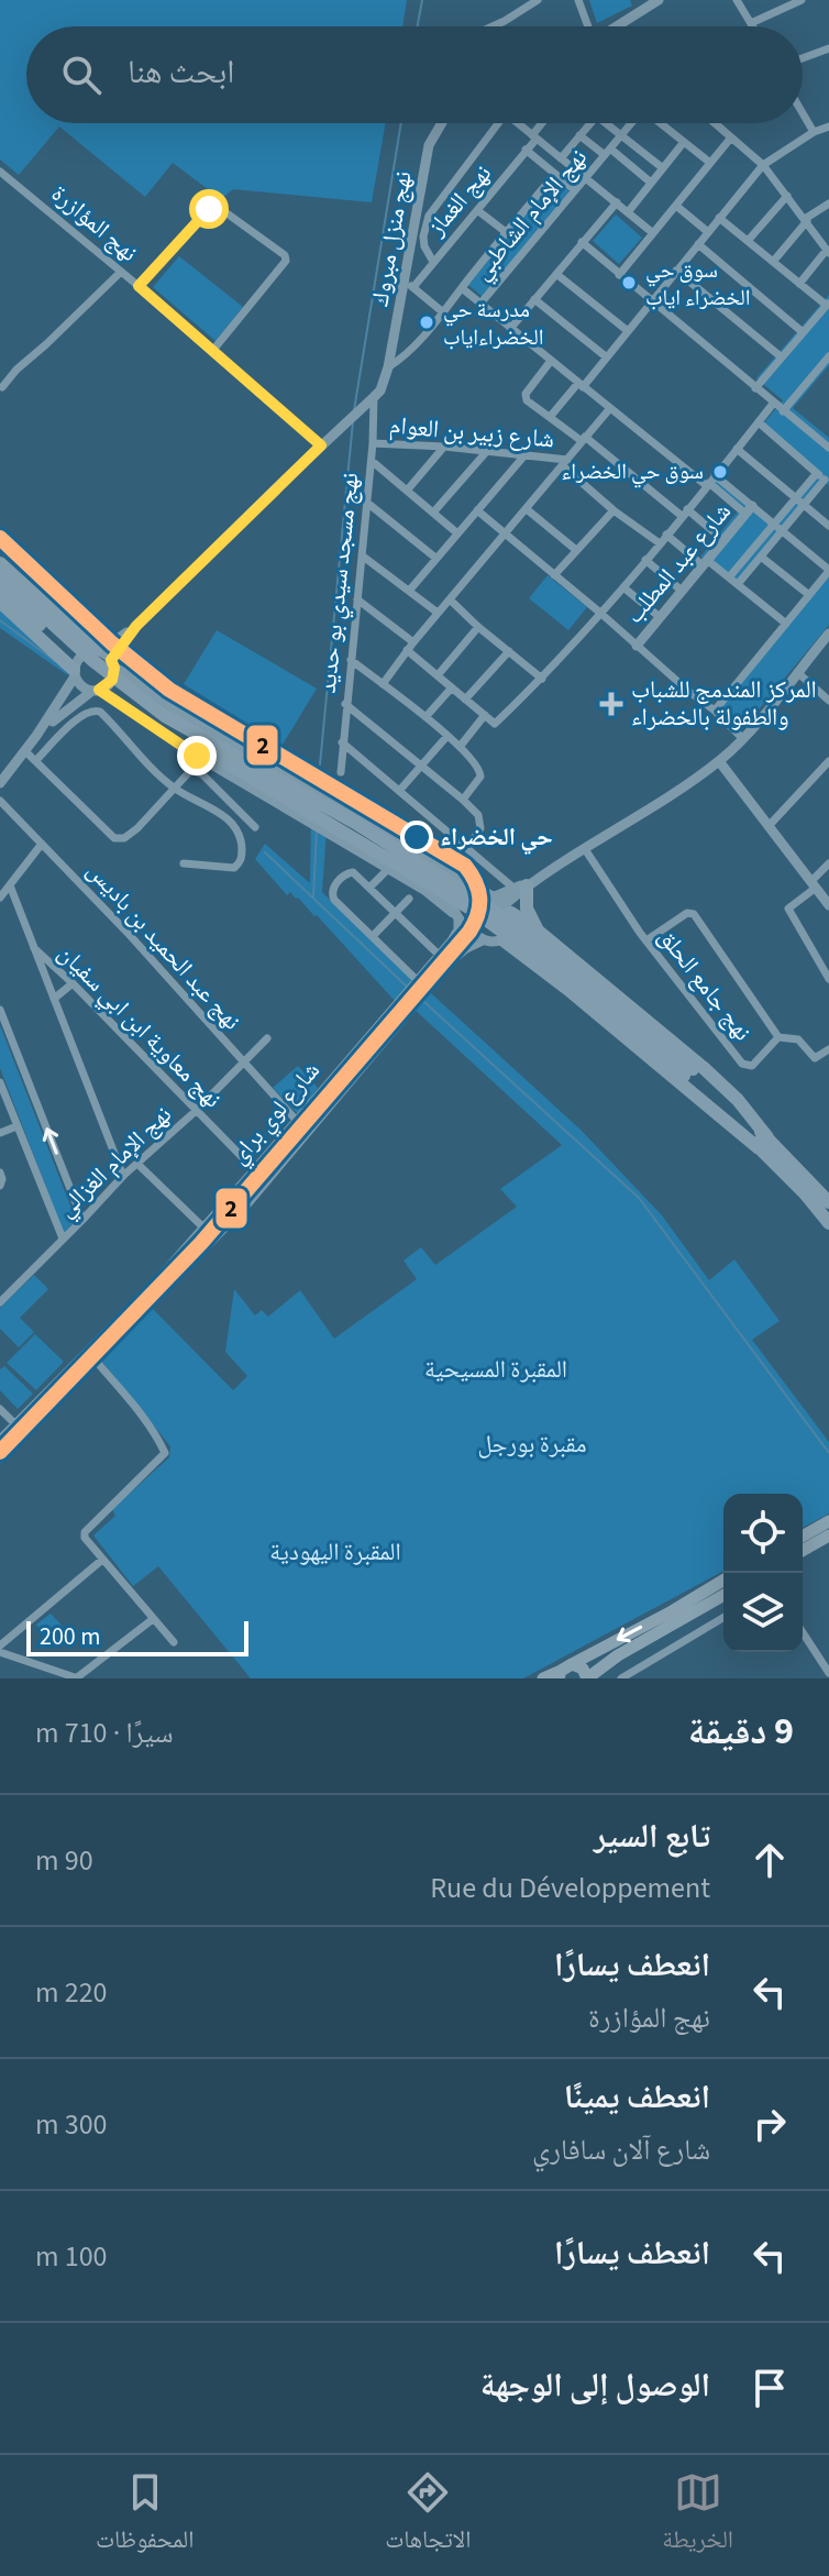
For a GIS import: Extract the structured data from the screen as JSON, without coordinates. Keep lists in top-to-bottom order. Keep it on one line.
{"streets":{"street":["نهج الغماز","نهج الإمام الشاطبي","نهج المؤازرة","نهج منزل مبروك","شارع زبير بن العوام","شارع عبد المطلب","نهج مسجد سيدي بو حديد","نهج عبد الحميد بن باديس","نهج جامع الحلق","نهج معاوية ابن ابي سفيان","شارع لوي براي","نهج الإمام الغزالي"]},"crossings":[["نهج الغماز","نهج منزل مبروك"],["نهج منزل مبروك","نهج مسجد سيدي بو حديد"],["شارع زبير بن العوام","نهج مسجد سيدي بو حديد"],["نهج عبد الحميد بن باديس","شارع لوي براي"],["نهج عبد الحميد بن باديس","نهج الإمام الغزالي"],["نهج معاوية ابن ابي سفيان","شارع لوي براي"],["نهج معاوية ابن ابي سفيان","نهج الإمام الغزالي"]],"parks":["المقبرة المسيحية","مقبرة بورجل","المقبرة اليهودية"],"places":{"other":["سوق حي الخضراء اياب","مدرسة حي الخضراءاياب","سوق حي الخضراء","حي الخضراء"],"health":["المركز المندمج للشباب والطفولة بالخضراء"]},"lines":["transit line 2"],"scale_bar":"200 m","page":{"search":"ابحث هنا","scale":"200 m","heading":["9 دقيقة","سيرًا · 710 m"],"list":[["تابع السير","Rue du Développement","90 m"],["انعطف يسارًا","نهج المؤازرة","220 m"],["انعطف يمينًا","شارع آلان سافاري","300 m"],["انعطف يسارًا","100 m"],"الوصول إلى الوجهة"],"nav":["الخريطة","الاتجاهات","المحفوظات"]}}
